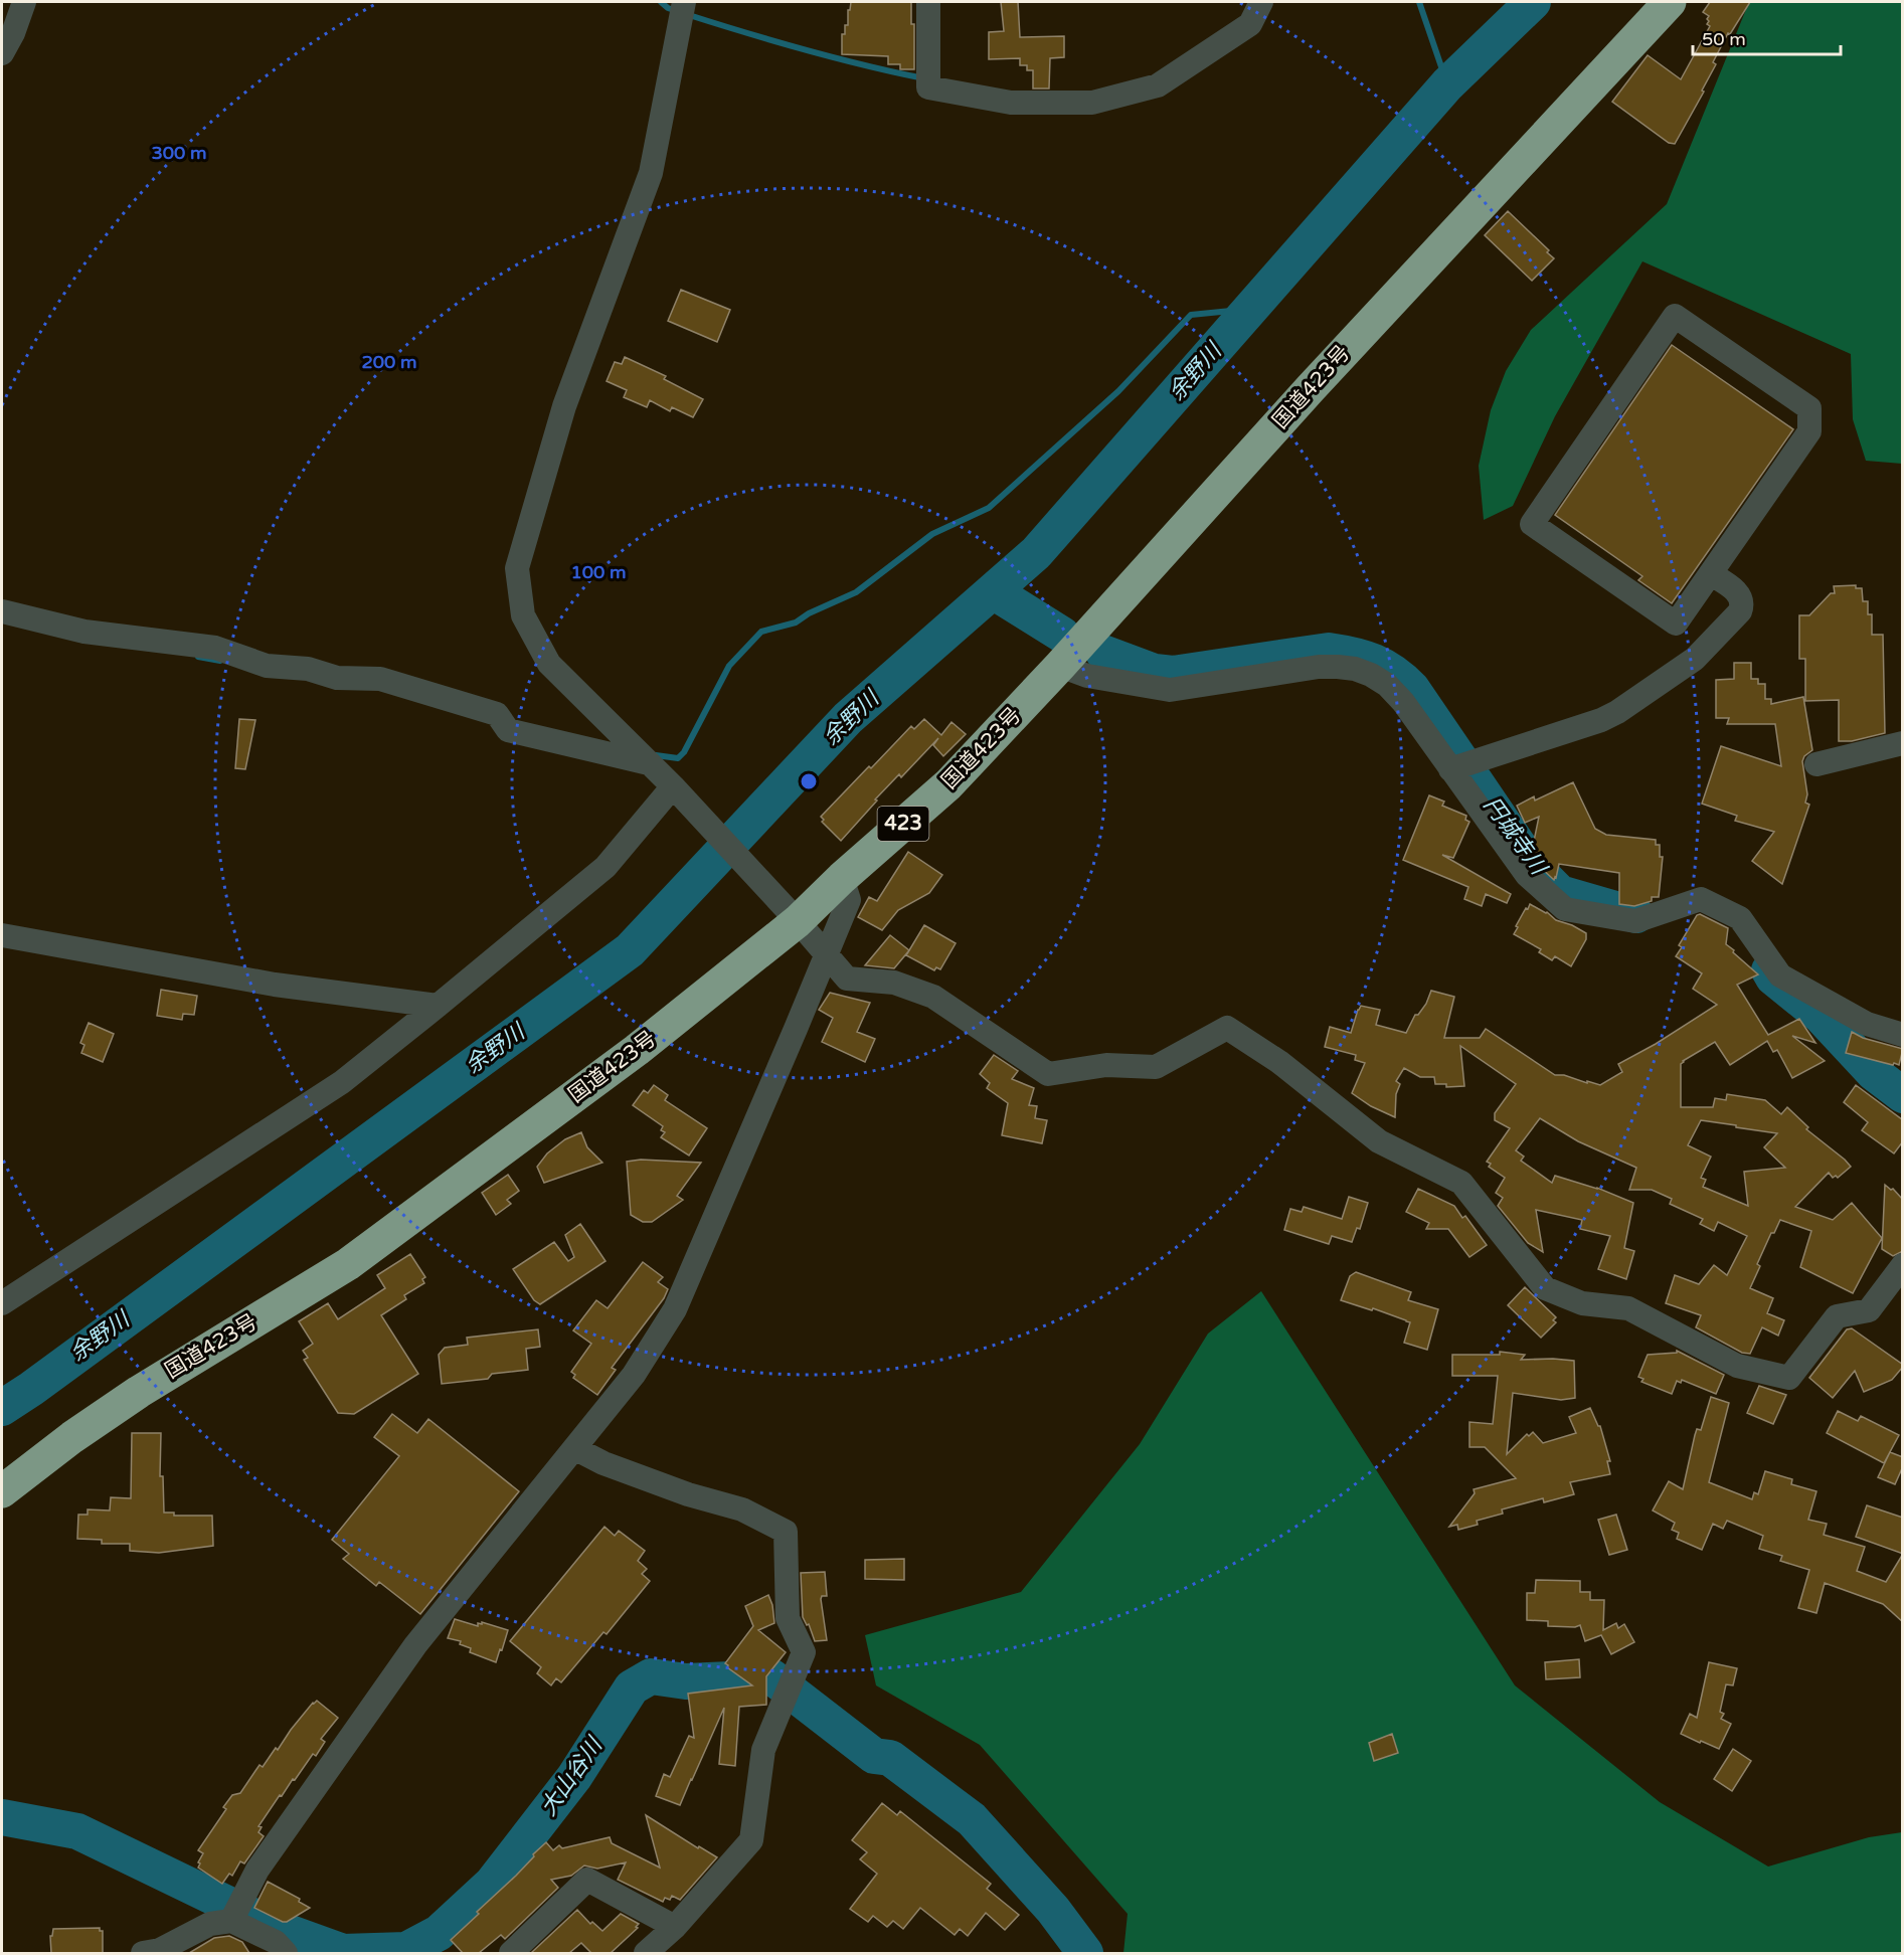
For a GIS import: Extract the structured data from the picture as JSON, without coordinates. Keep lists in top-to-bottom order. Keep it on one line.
{"streets":{"highway":["国道423号","423"]},"water":["余野川","円城寺川","大山谷川"],"scale_bar":"50 m","rings":["300 m","200 m","100 m"]}
